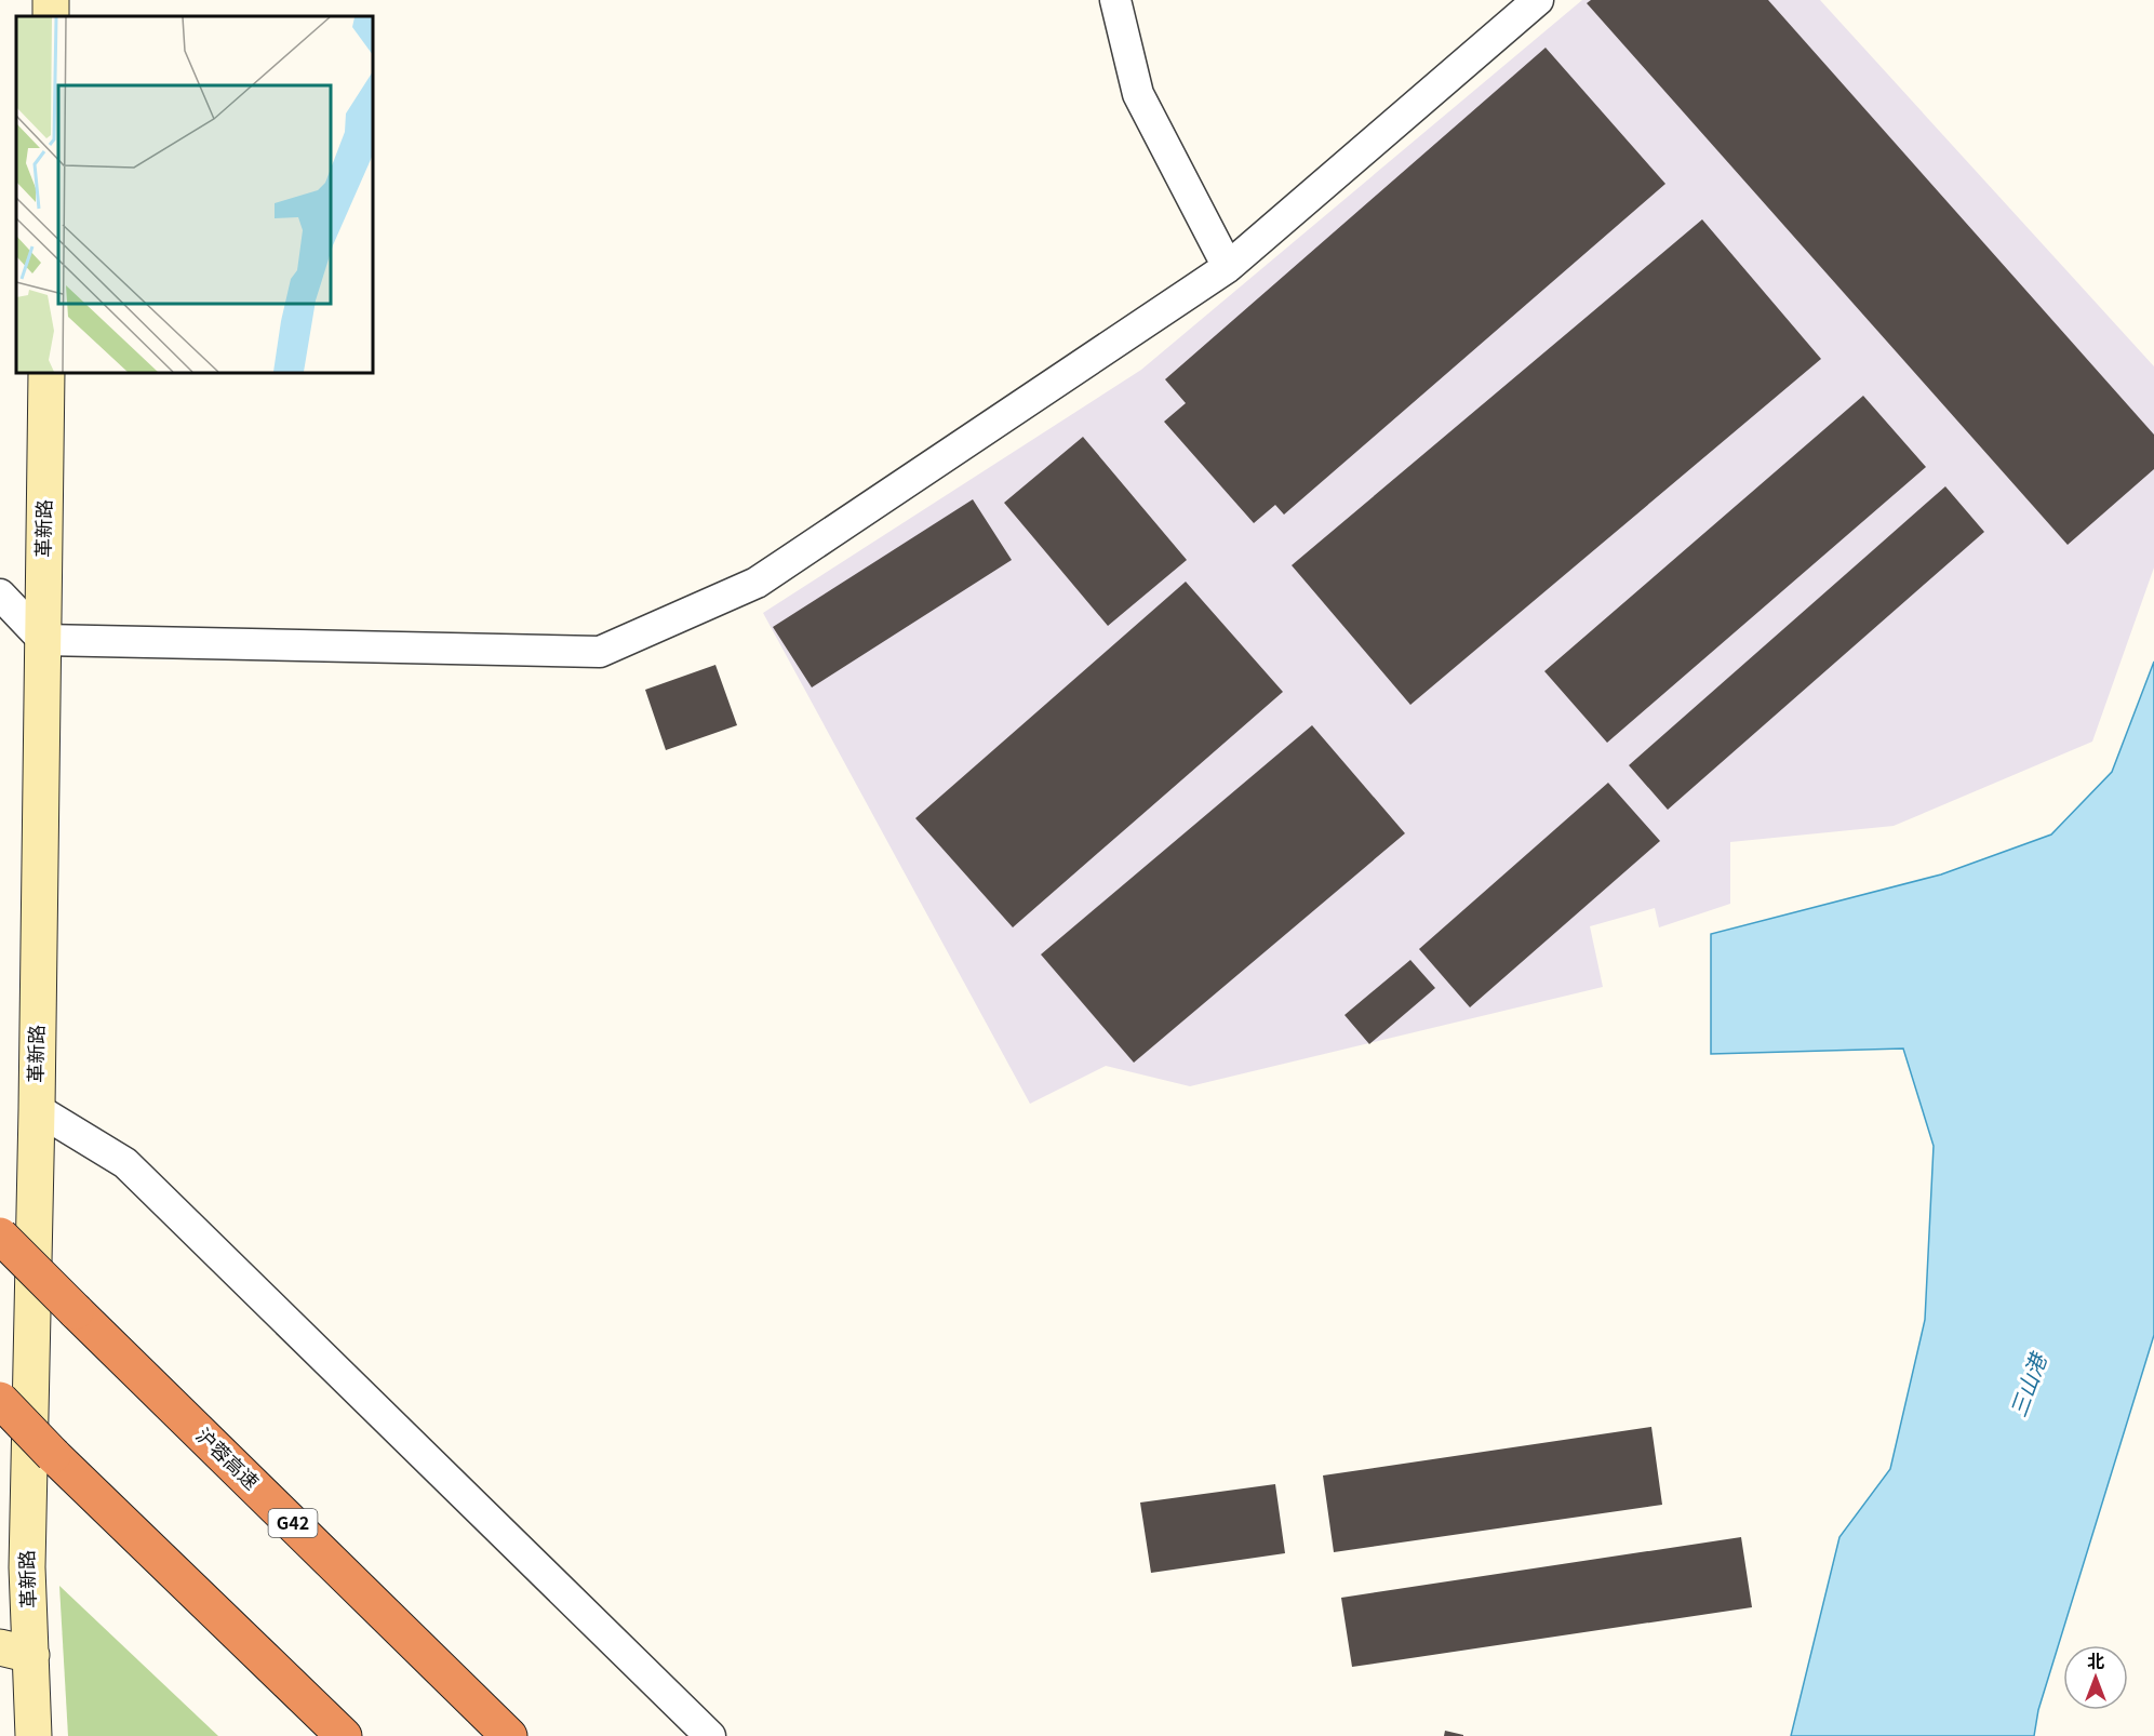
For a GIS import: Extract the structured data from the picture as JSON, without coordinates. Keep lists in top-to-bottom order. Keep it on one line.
{"streets":{"highway":["沪蓉高速","G42"],"street":["革新路"]},"water":["三山港"],"north":"top"}
